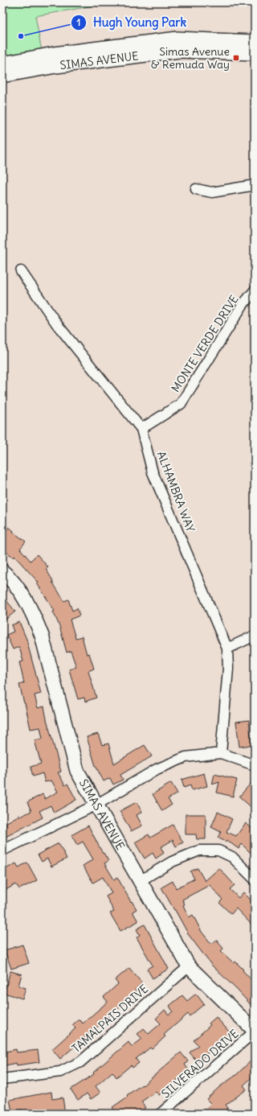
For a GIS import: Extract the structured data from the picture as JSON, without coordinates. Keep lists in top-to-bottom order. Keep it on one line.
{"streets":{"street":["SIMAS AVENUE","MONTE VERDE DRIVE","ALHAMBRA WAY","TAMALPAIS DRIVE","SILVERADO DRIVE"]},"crossings":[["SIMAS AVENUE","TAMALPAIS DRIVE"],["SIMAS AVENUE","SILVERADO DRIVE"],["MONTE VERDE DRIVE","ALHAMBRA WAY"]],"places":{"other":["Hugh Young Park"],"transit":["Simas Avenue & Remuda Way"]}}
